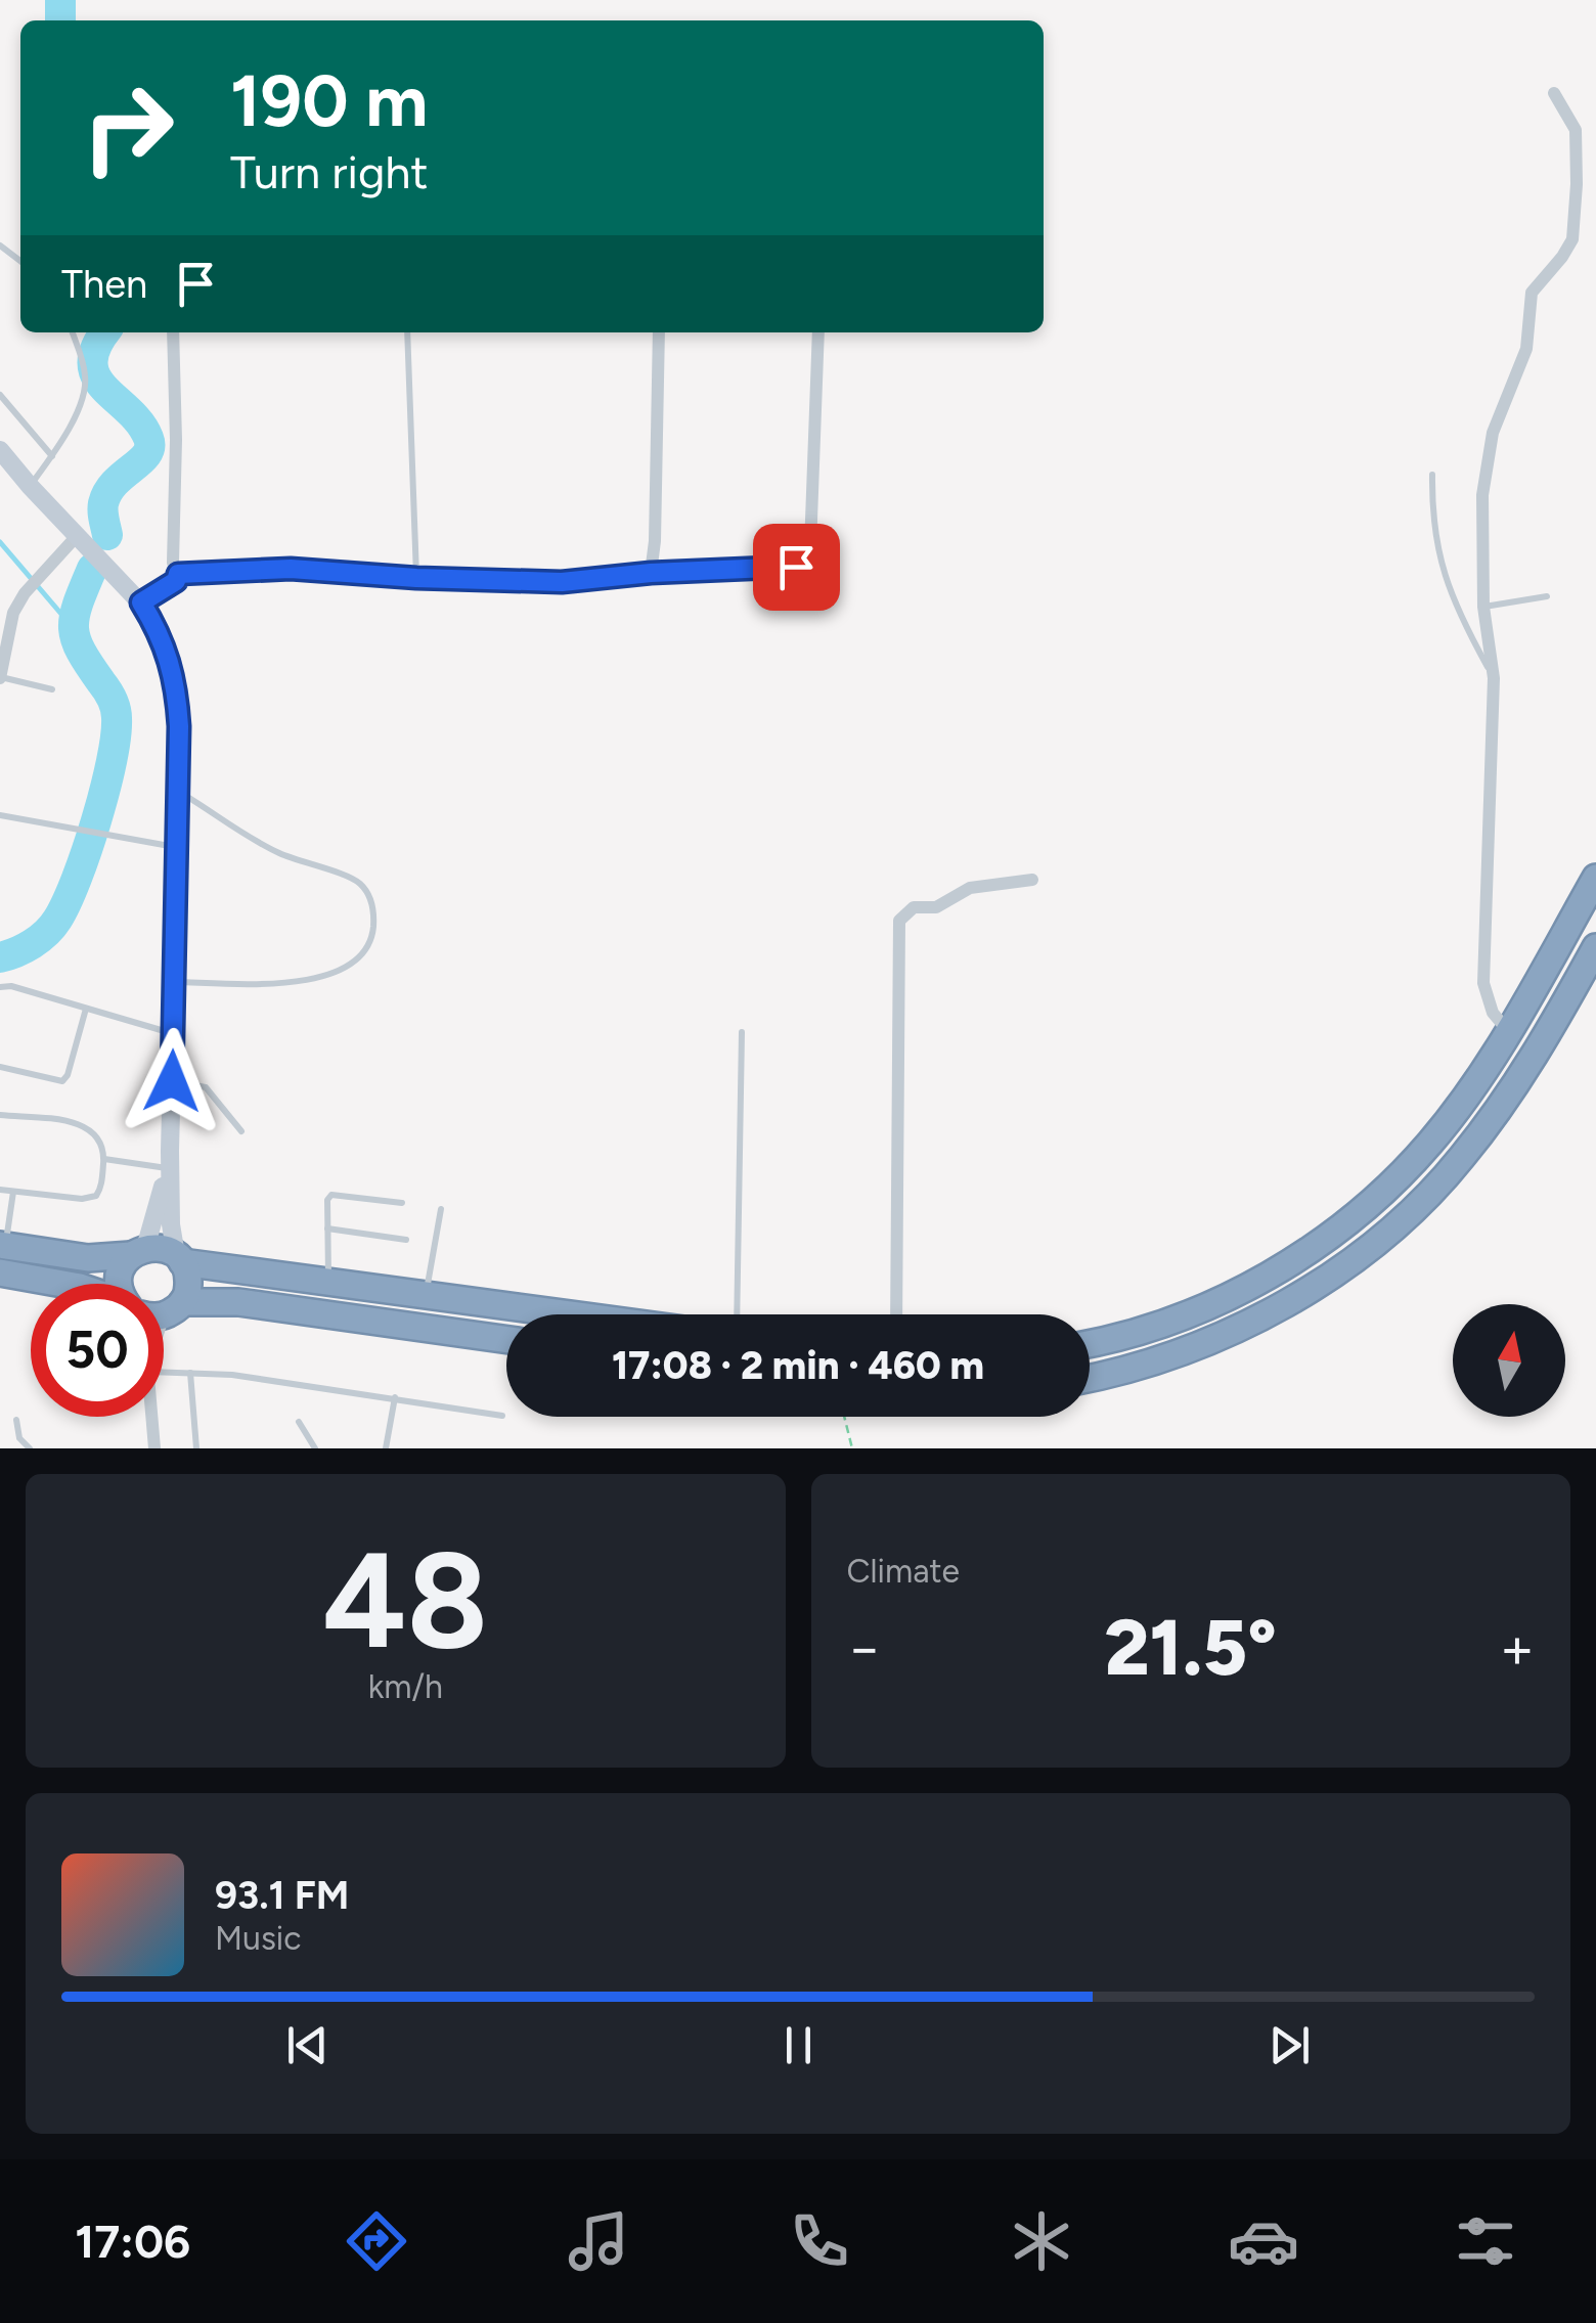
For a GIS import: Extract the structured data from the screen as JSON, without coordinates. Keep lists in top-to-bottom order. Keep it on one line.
{"north":"top","page":{"turn":["190 m","Turn right"],"then":"Then","limit":"50","trip":"17:08 · 2 min · 460 m","tile":[["48","km/h"],"Climate"],"heat":["−","21.5°","+"],"song":["93.1 FM","Music"],"tabs":"17:06"}}
